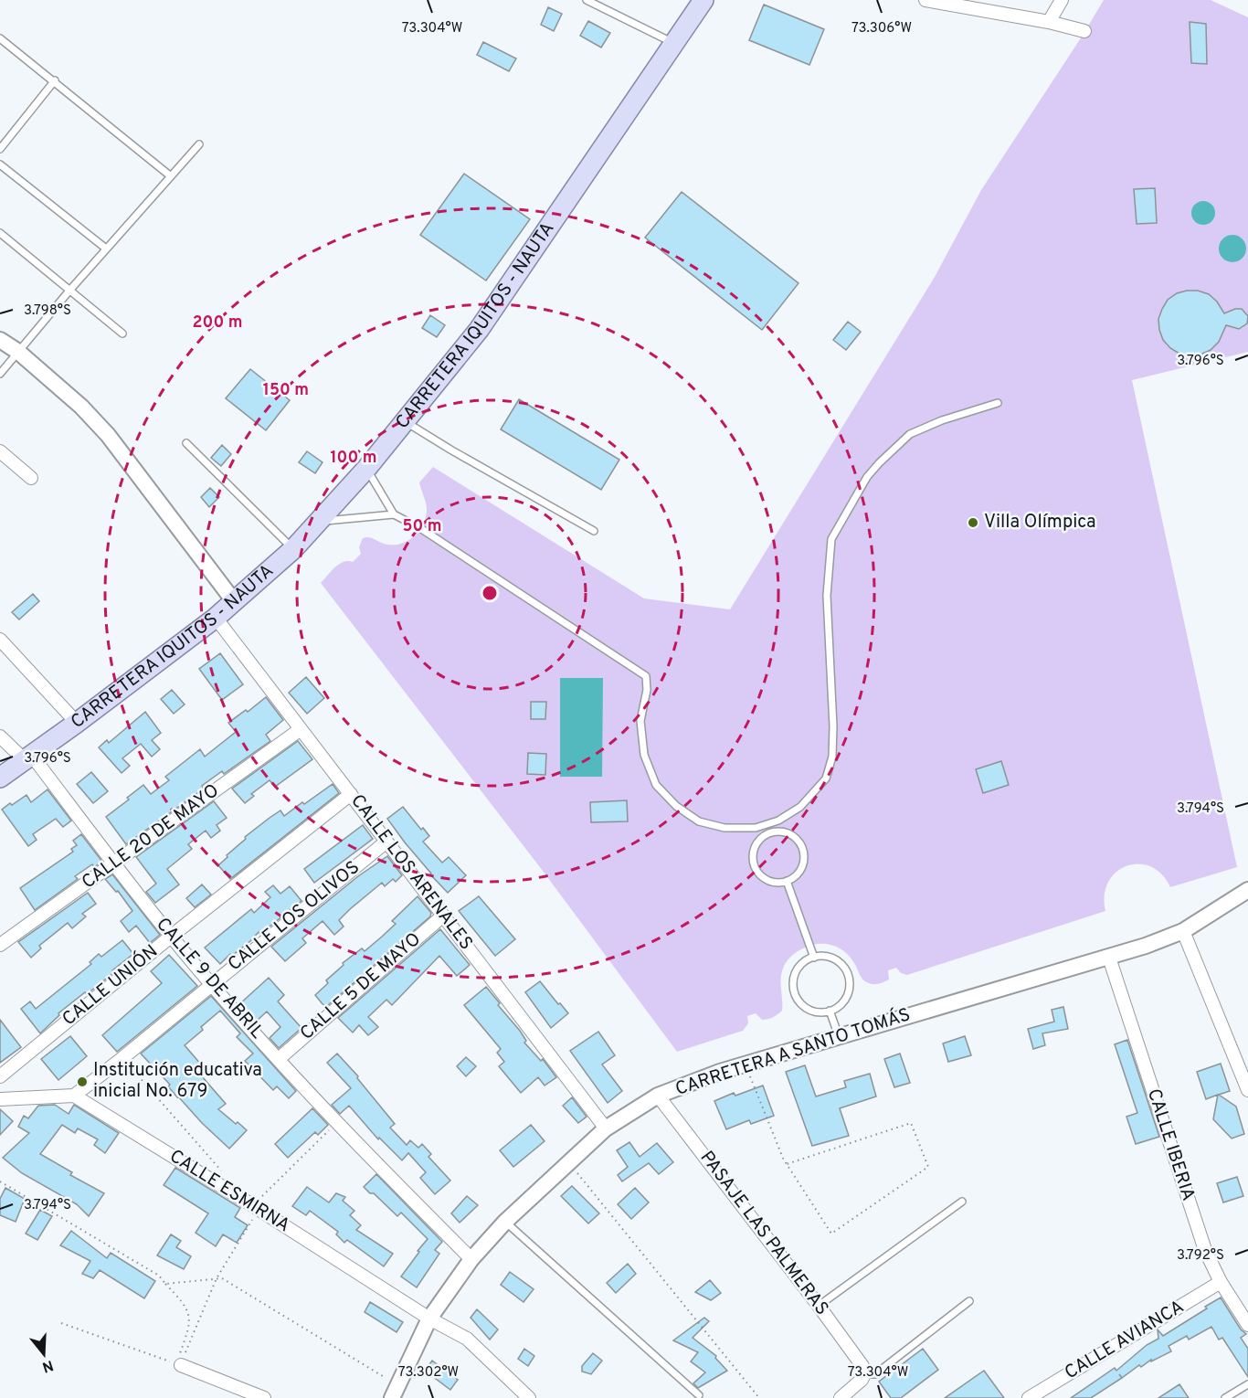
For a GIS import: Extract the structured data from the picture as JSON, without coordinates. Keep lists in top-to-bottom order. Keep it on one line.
{"streets":{"main road":["CARRETERA IQUITOS - NAUTA"],"street":["CALLE 20 DE MAYO","CALLE LOS ARENALES","CALLE LOS OLIVOS","CALLE 9 DE ABRIL","CALLE UNIÓN","CALLE 5 DE MAYO","CARRETERA A SANTO TOMÁS","CALLE IBERIA","CALLE ESMIRNA","PASAJE LAS PALMERAS","CALLE AVIANCA"]},"crossings":[["CARRETERA IQUITOS - NAUTA","CALLE LOS ARENALES"],["CARRETERA IQUITOS - NAUTA","CALLE 9 DE ABRIL"],["CALLE 20 DE MAYO","CALLE LOS ARENALES"],["CALLE 20 DE MAYO","CALLE 9 DE ABRIL"],["CALLE LOS ARENALES","CALLE LOS OLIVOS"],["CALLE LOS ARENALES","CALLE UNIÓN"],["CALLE LOS ARENALES","CALLE 5 DE MAYO"],["CALLE LOS ARENALES","CARRETERA A SANTO TOMÁS"],["CALLE LOS OLIVOS","CALLE 9 DE ABRIL"],["CALLE LOS OLIVOS","CALLE ESMIRNA"],["CALLE 9 DE ABRIL","CALLE UNIÓN"],["CALLE 9 DE ABRIL","CALLE 5 DE MAYO"],["CALLE 9 DE ABRIL","CARRETERA A SANTO TOMÁS"],["CARRETERA A SANTO TOMÁS","CALLE IBERIA"],["CARRETERA A SANTO TOMÁS","CALLE ESMIRNA"],["CARRETERA A SANTO TOMÁS","PASAJE LAS PALMERAS"],["CALLE IBERIA","CALLE AVIANCA"]],"places":["Villa Olímpica","Institución educativa inicial No. 679"],"north":"bottom","coordinates":["73.304°W","73.306°W","3.798°S","3.796°S","3.794°S","3.792°S","73.302°W"],"rings":["200 m","150 m","100 m","50 m"]}
